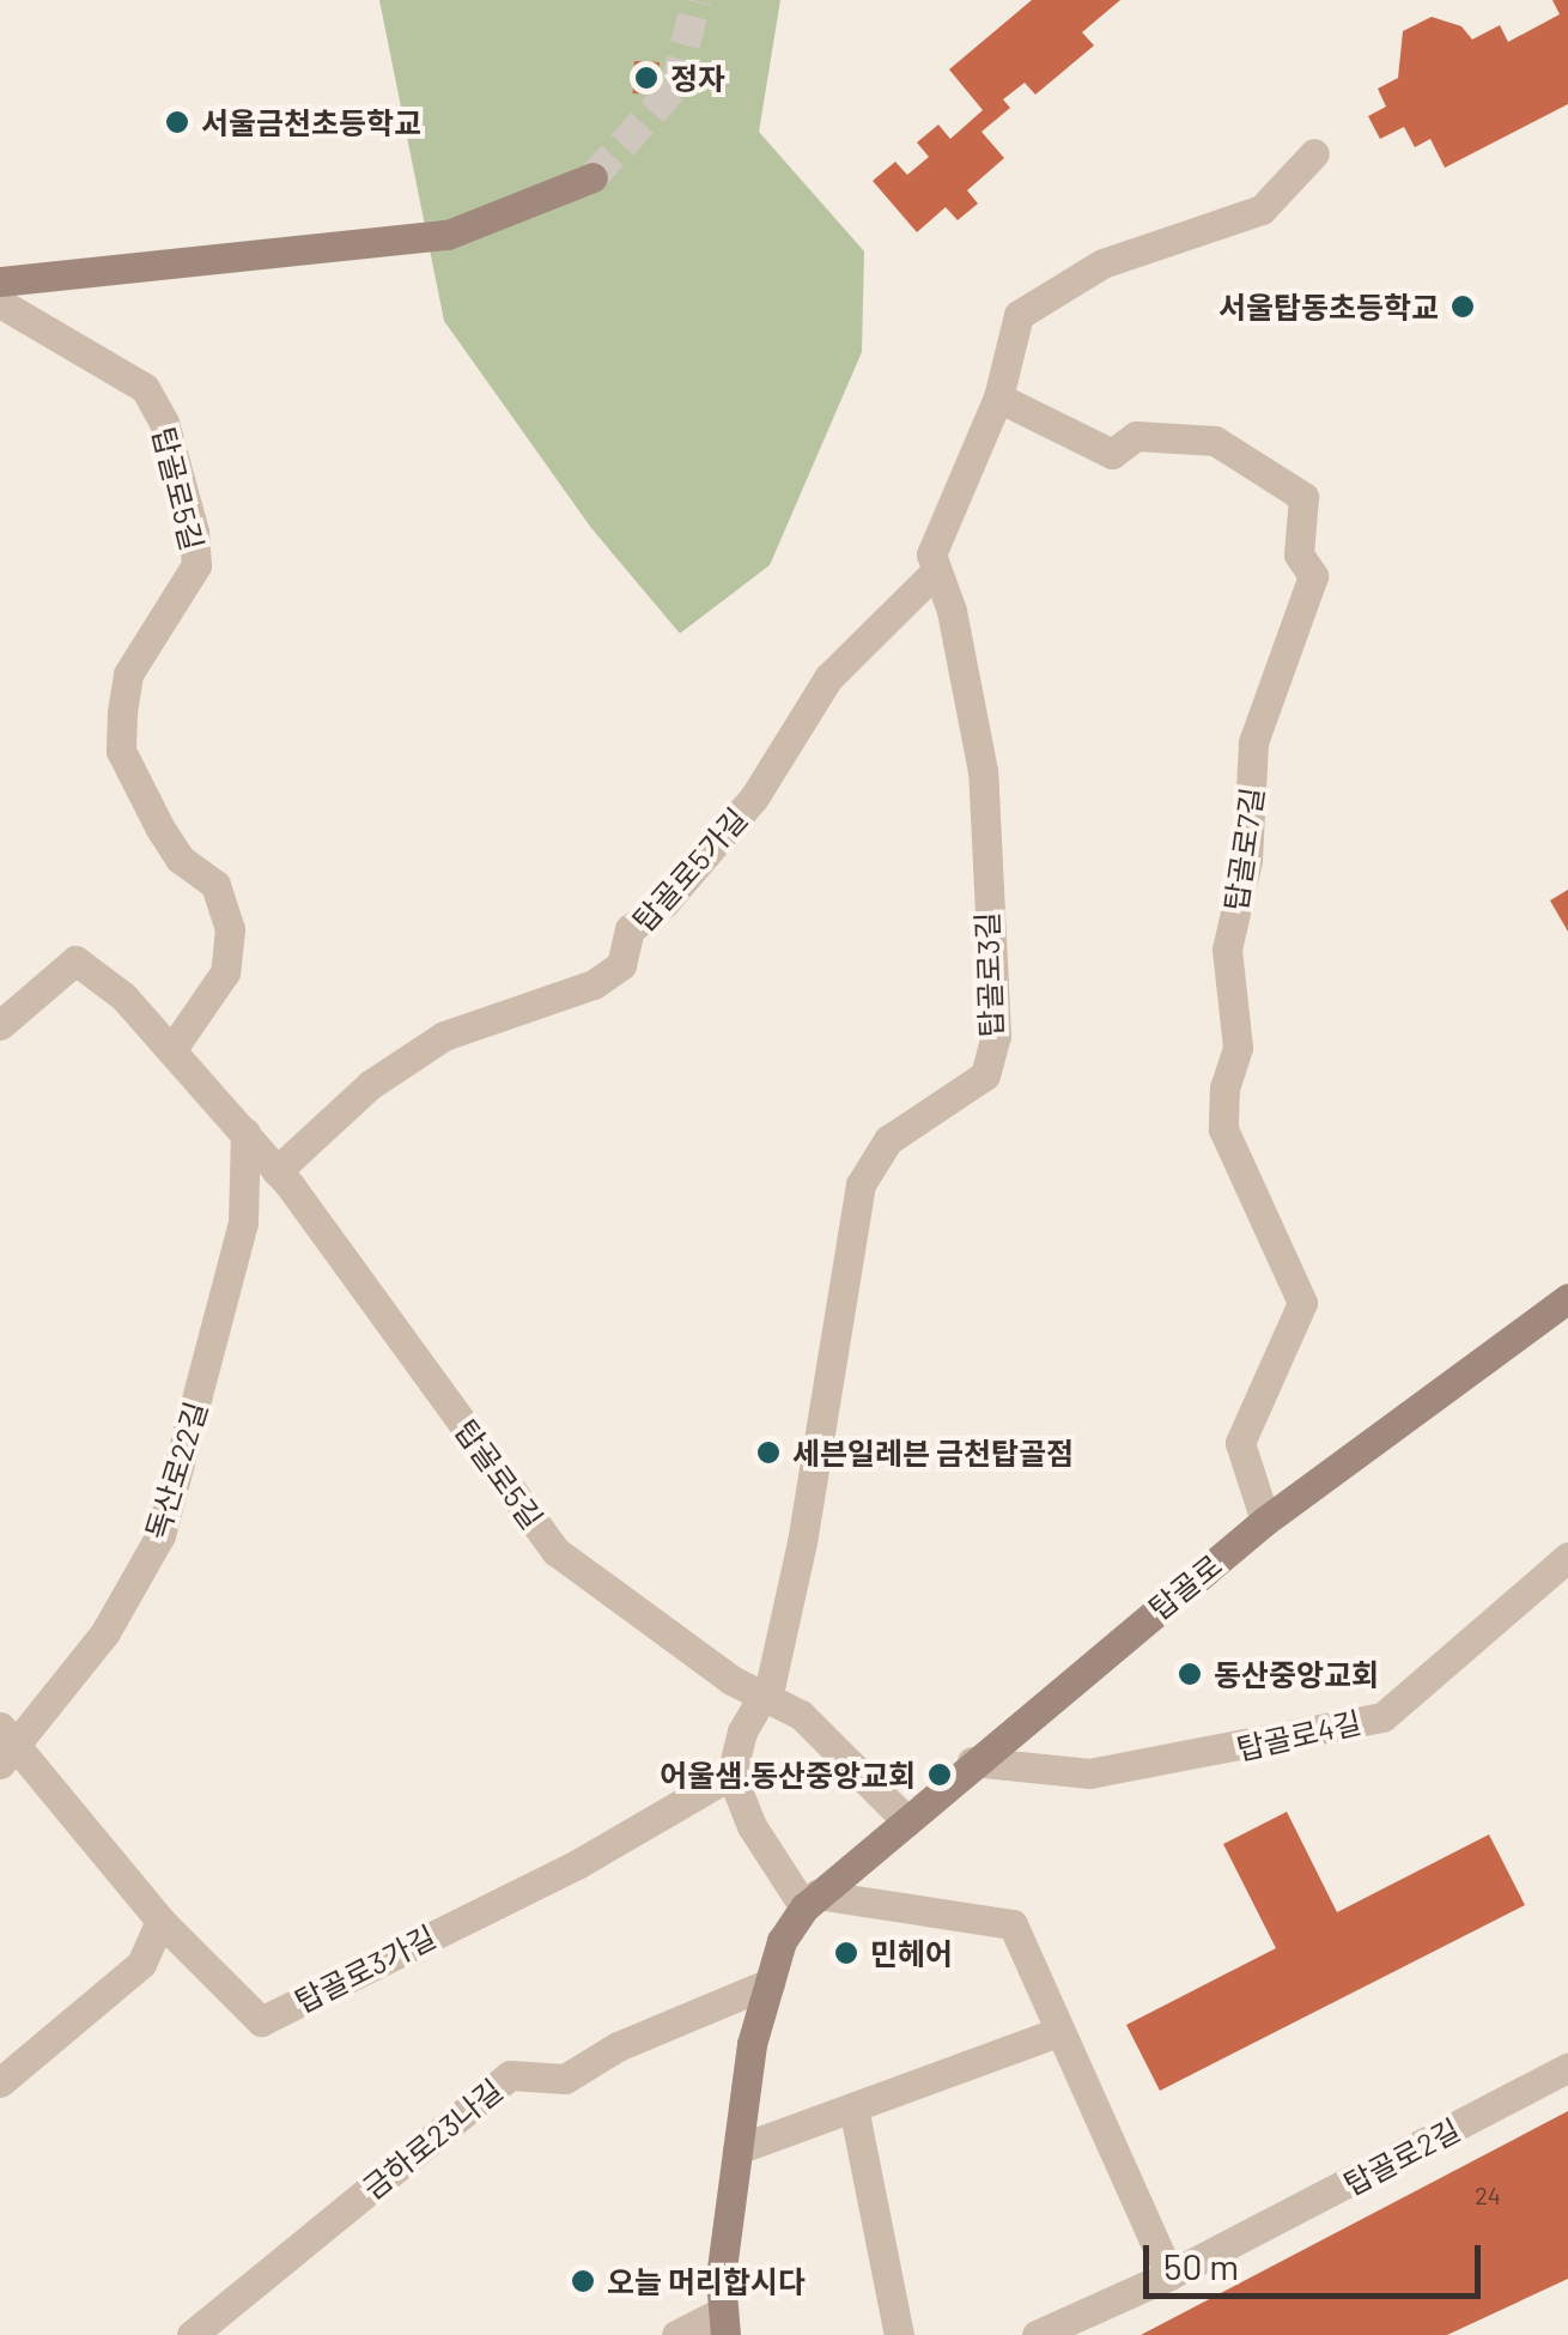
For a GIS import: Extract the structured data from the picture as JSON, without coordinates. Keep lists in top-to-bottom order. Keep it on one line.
{"streets":{"street":["탑골로5길","탑골로7길","탑골로5가길","탑골로3길","독산로22길","탑골로","탑골로4길","탑골로3가길","금하로23나길","탑골로2길"]},"crossings":[["탑골로5길","탑골로5가길"],["탑골로5길","탑골로3길"],["탑골로5길","독산로22길"],["탑골로5길","탑골로"],["탑골로7길","탑골로"],["탑골로5가길","탑골로3길"],["탑골로3길","탑골로3가길"],["독산로22길","탑골로3가길"],["탑골로","탑골로4길"],["탑골로","금하로23나길"]],"places":["정자","서울금천초등학교","서울탑동초등학교","세븐일레븐 금천탑골점","동산중앙교회","어울샘.동산중앙교회","민헤어","오늘 머리합시다"],"house_numbers":["24"],"scale_bar":"50 m"}
